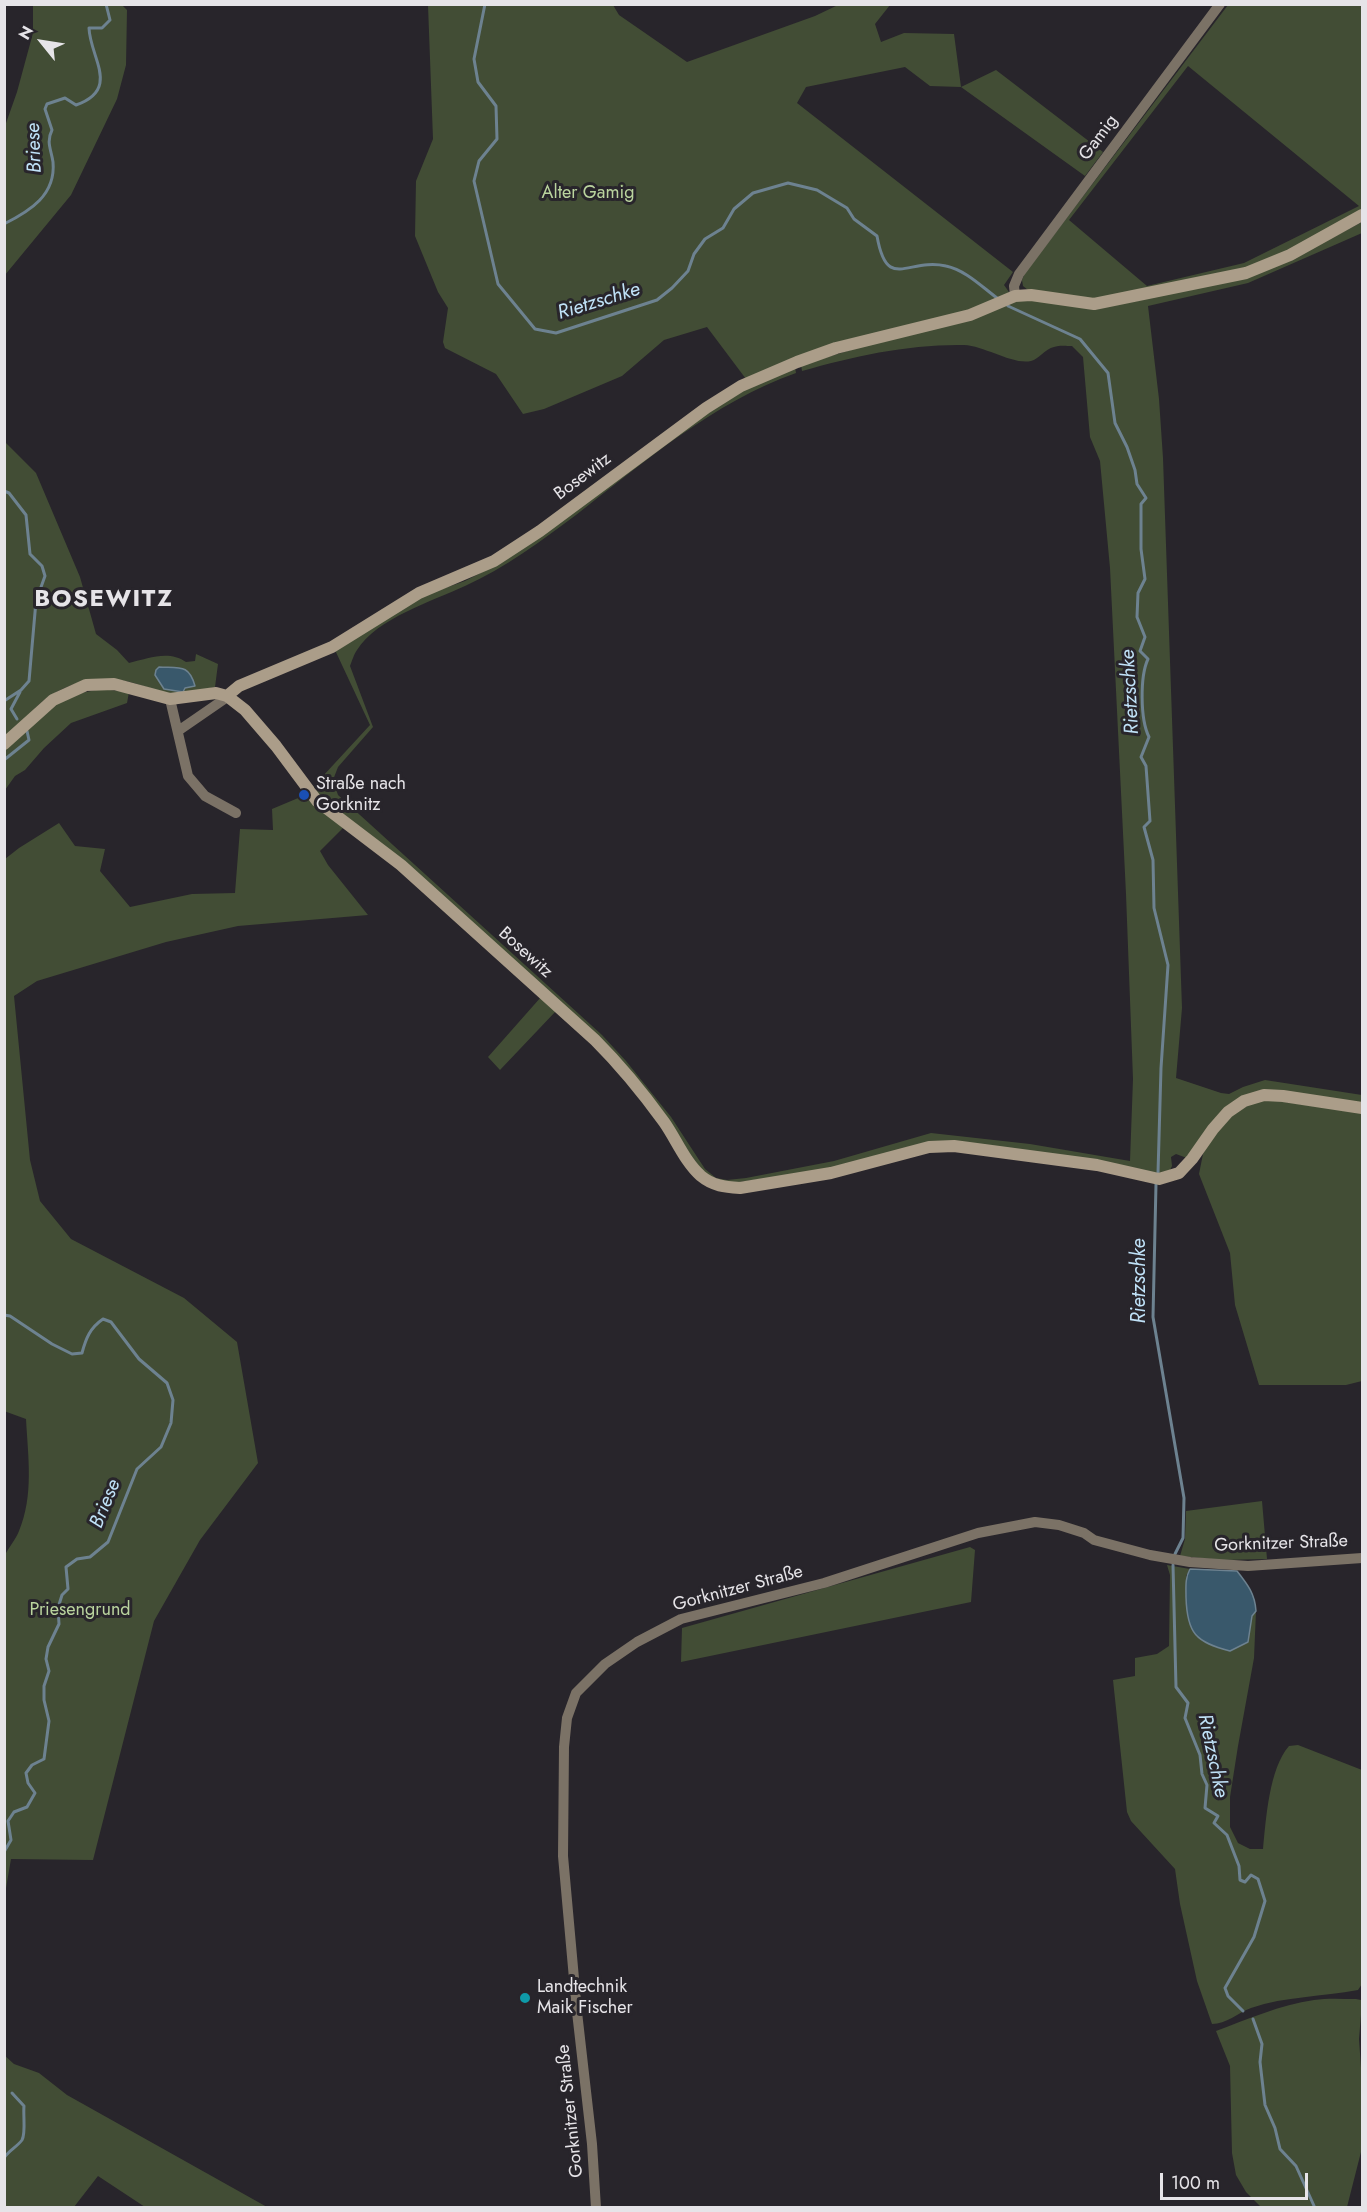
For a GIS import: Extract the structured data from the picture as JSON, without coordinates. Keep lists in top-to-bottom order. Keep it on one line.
{"streets":{"street":["Gamig","Bosewitz","Gorknitzer Straße"]},"crossings":[["Gamig","Bosewitz"]],"districts":["BOSEWITZ"],"water":["Briese","Rietzschke"],"parks":["Alter Gamig","Priesengrund"],"places":["Straße nach Gorknitz","Landtechnik Maik Fischer"],"scale_bar":"100 m","north":"top left"}
